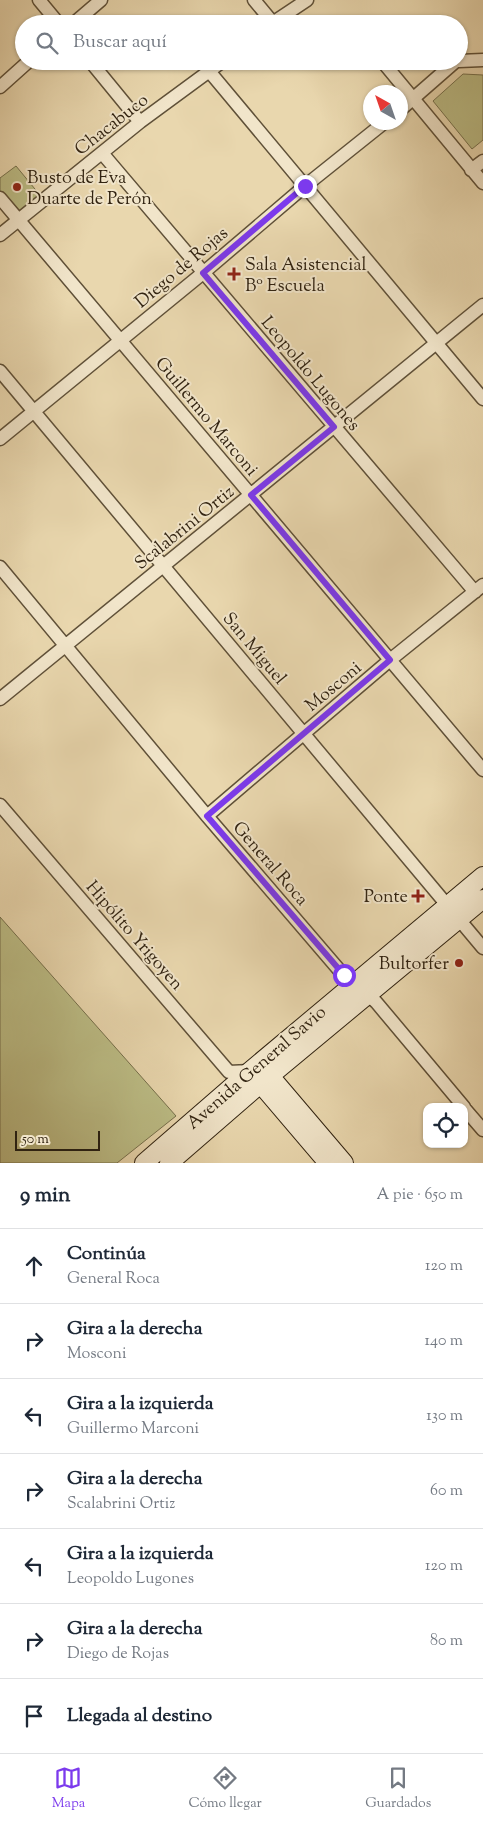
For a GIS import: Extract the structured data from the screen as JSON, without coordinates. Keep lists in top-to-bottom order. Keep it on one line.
{"streets":{"main road":["Avenida General Savio"],"street":["Chacabuco","Diego de Rojas","Leopoldo Lugones","Guillermo Marconi","Scalabrini Ortiz","San Miguel","Mosconi","General Roca","Hipólito Yrigoyen"]},"crossings":[["Chacabuco","Leopoldo Lugones"],["Chacabuco","Guillermo Marconi"],["Diego de Rojas","Leopoldo Lugones"],["Diego de Rojas","Guillermo Marconi"],["Diego de Rojas","San Miguel"],["Leopoldo Lugones","Scalabrini Ortiz"],["Leopoldo Lugones","Mosconi"],["Guillermo Marconi","Scalabrini Ortiz"],["Guillermo Marconi","Mosconi"],["Scalabrini Ortiz","San Miguel"],["Scalabrini Ortiz","General Roca"],["San Miguel","Mosconi"],["San Miguel","Avenida General Savio"],["Mosconi","General Roca"],["General Roca","Avenida General Savio"],["Hipólito Yrigoyen","Avenida General Savio"]],"places":{"other":["Busto de Eva Duarte de Perón","Bultorfer"],"health":["Sala Asistencial Bº Escuela","Ponte"]},"scale_bar":"50 m","north":"top left","page":{"search":"Buscar aquí","scale":"50 m","heading":["9 min","A pie · 650 m"],"list":[["Continúa","General Roca","120 m"],["Gira a la derecha","Mosconi","140 m"],["Gira a la izquierda","Guillermo Marconi","130 m"],["Gira a la derecha","Scalabrini Ortiz","60 m"],["Gira a la izquierda","Leopoldo Lugones","120 m"],["Gira a la derecha","Diego de Rojas","80 m"],"Llegada al destino"],"nav":["Mapa","Cómo llegar","Guardados"]}}
